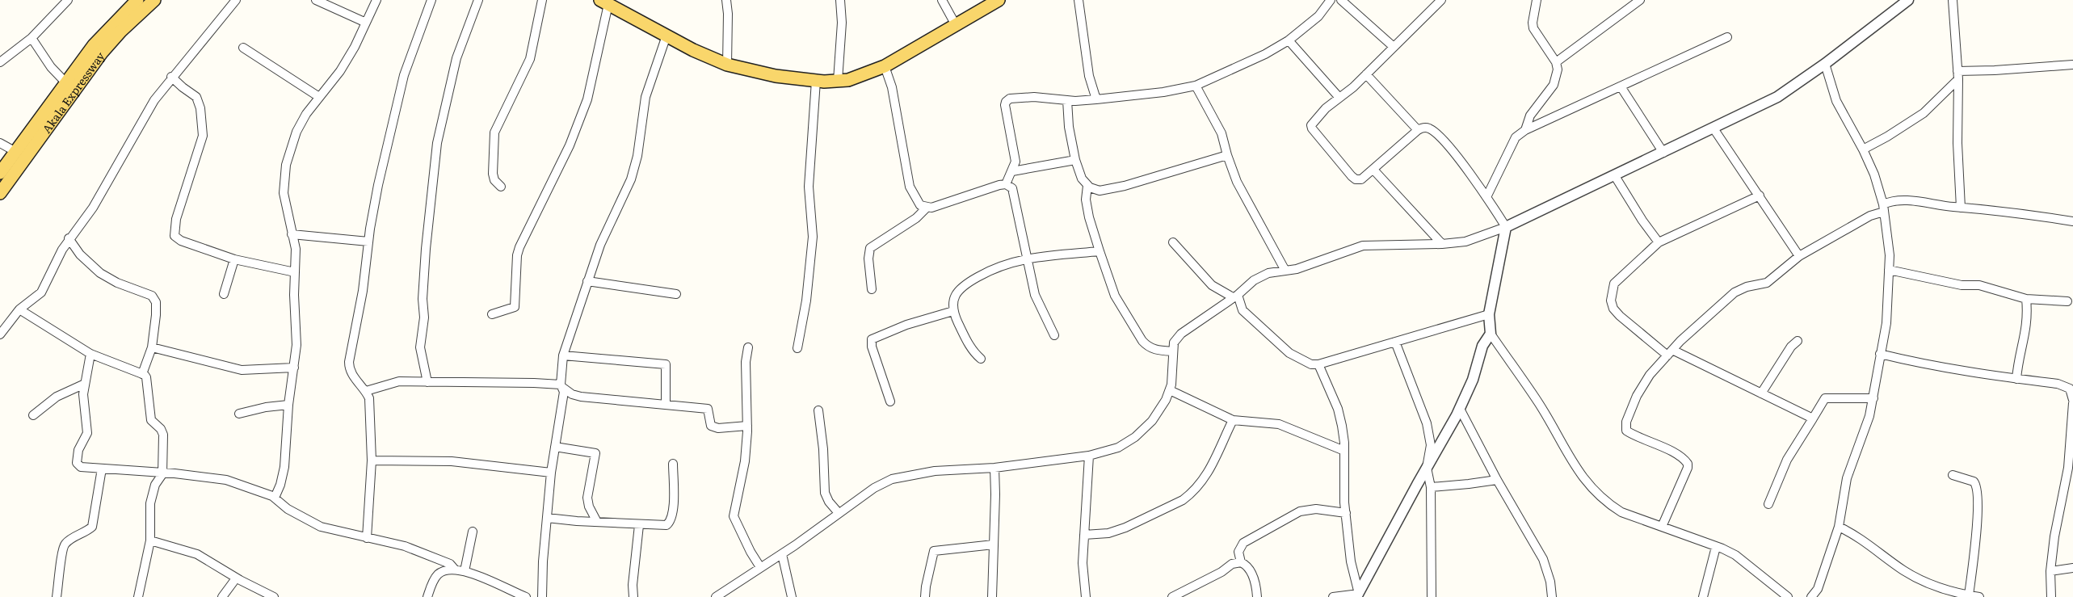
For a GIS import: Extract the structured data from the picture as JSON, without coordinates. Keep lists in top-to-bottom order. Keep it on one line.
{"streets":{"main road":["Akala Expressway"]}}
